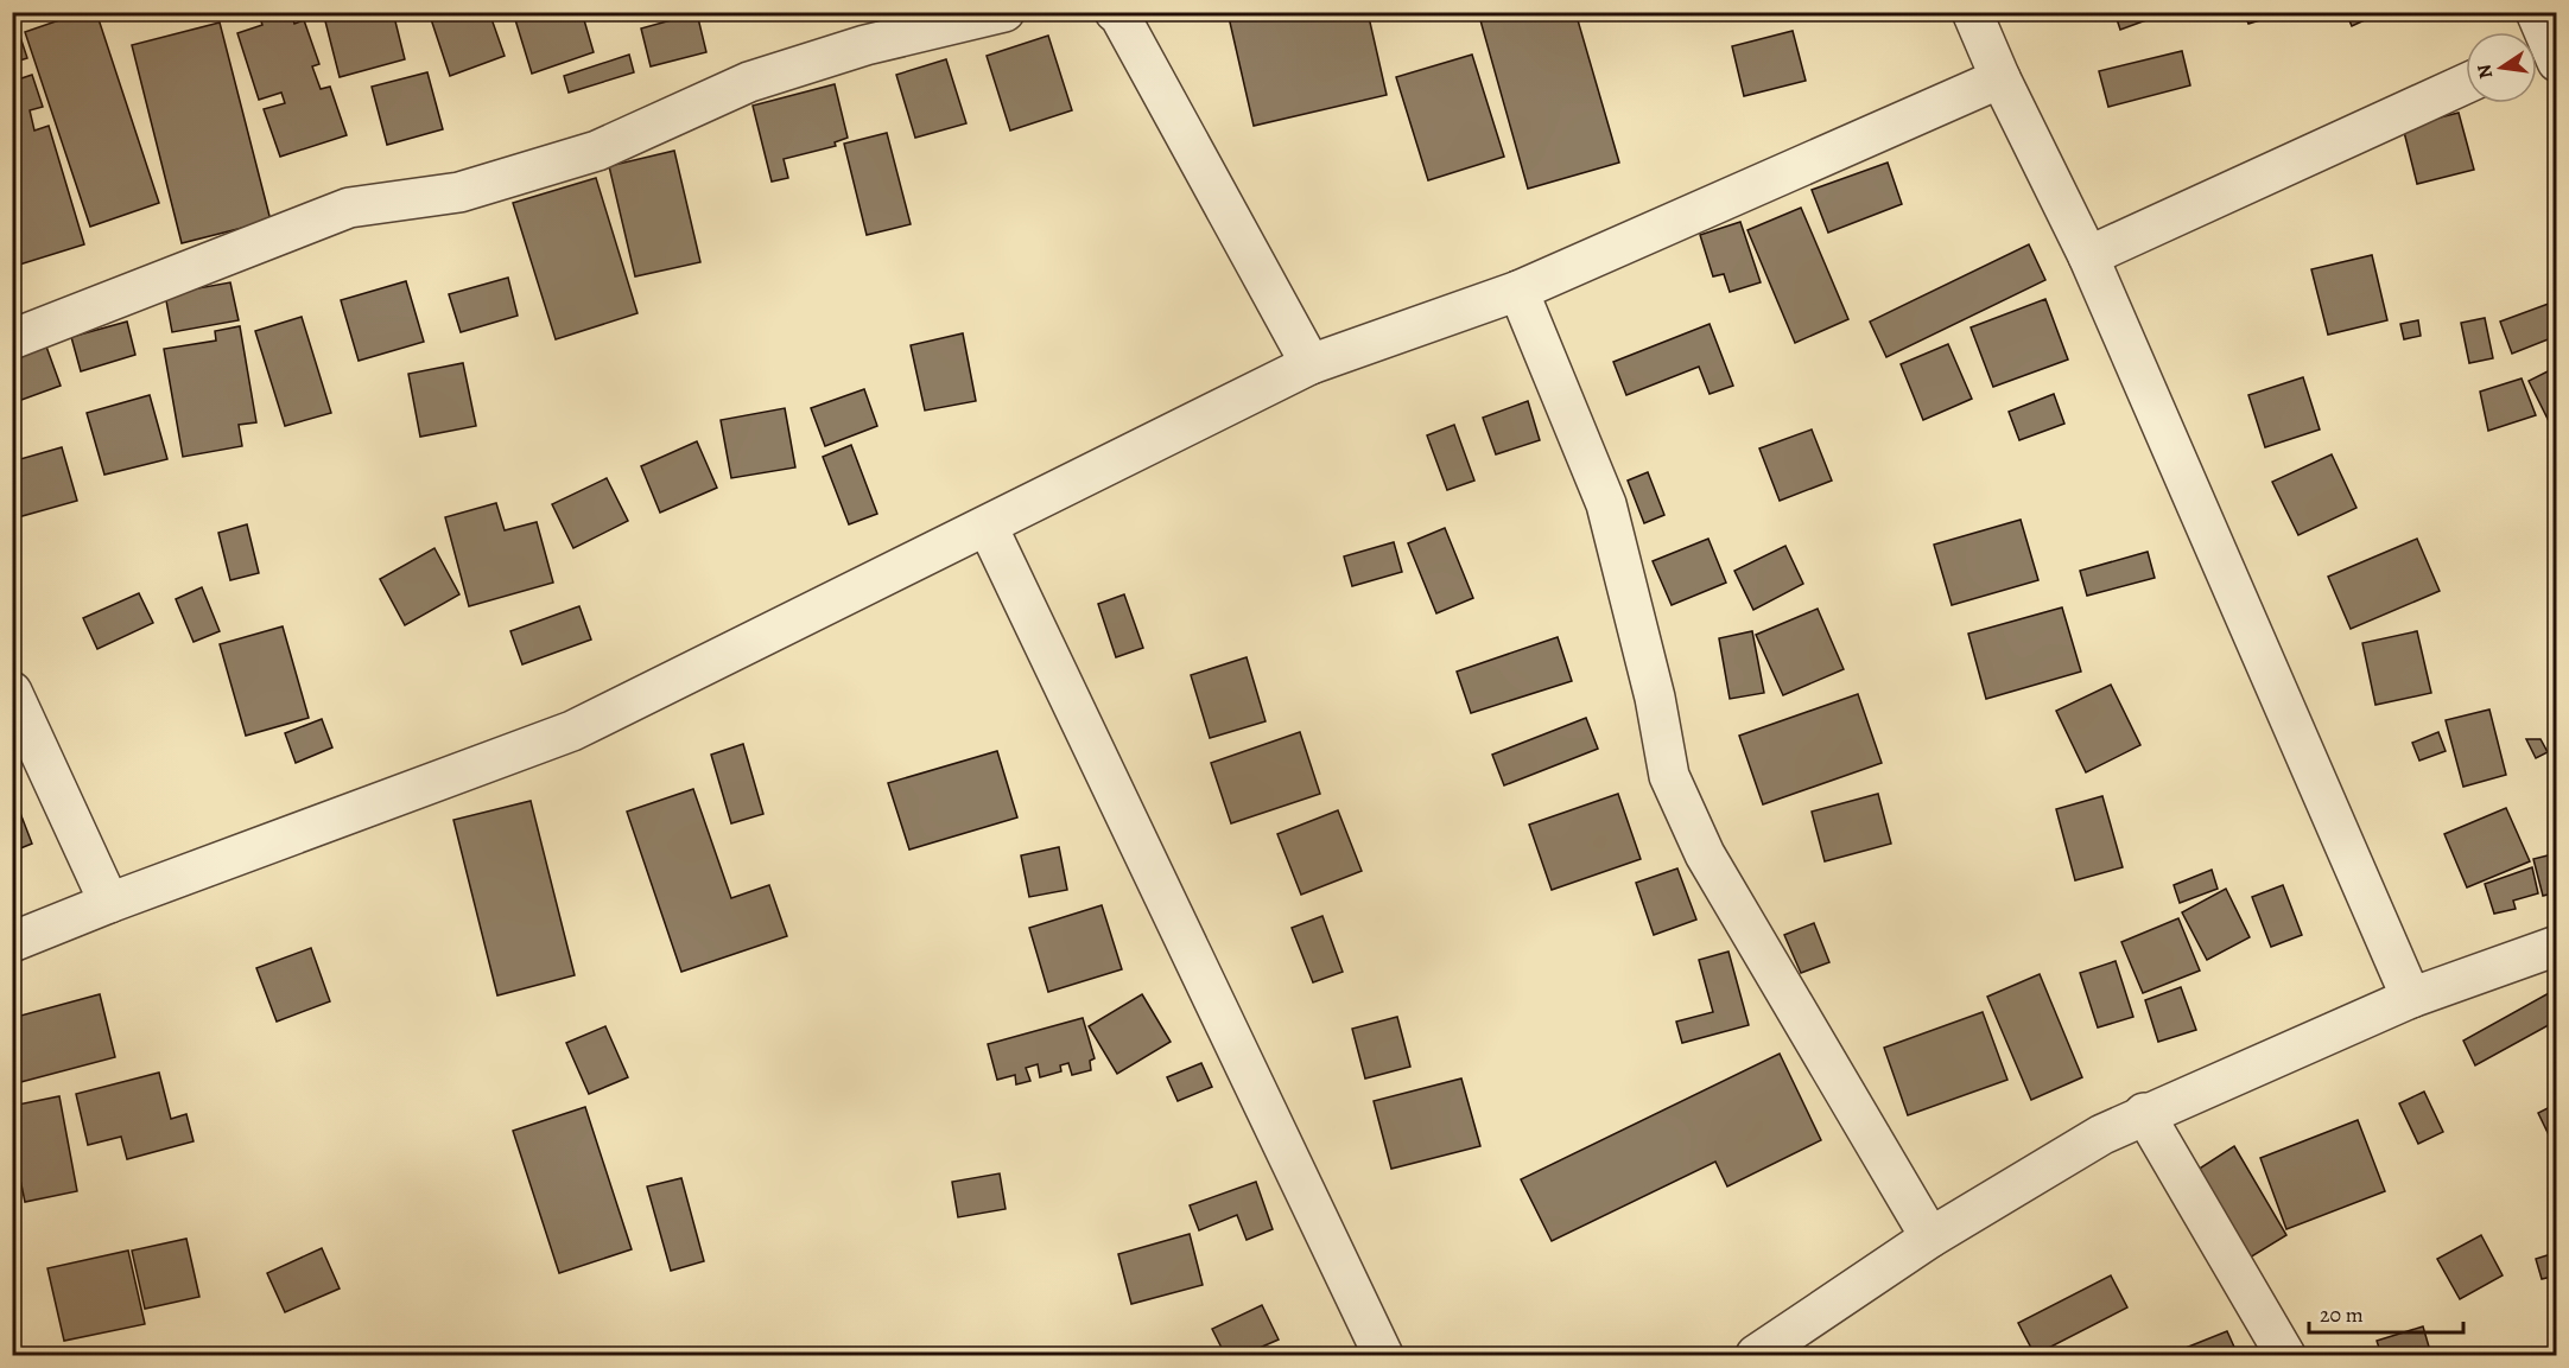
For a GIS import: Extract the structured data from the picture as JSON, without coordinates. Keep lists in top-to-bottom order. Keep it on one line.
{"scale_bar":"20 m","north":"left"}
